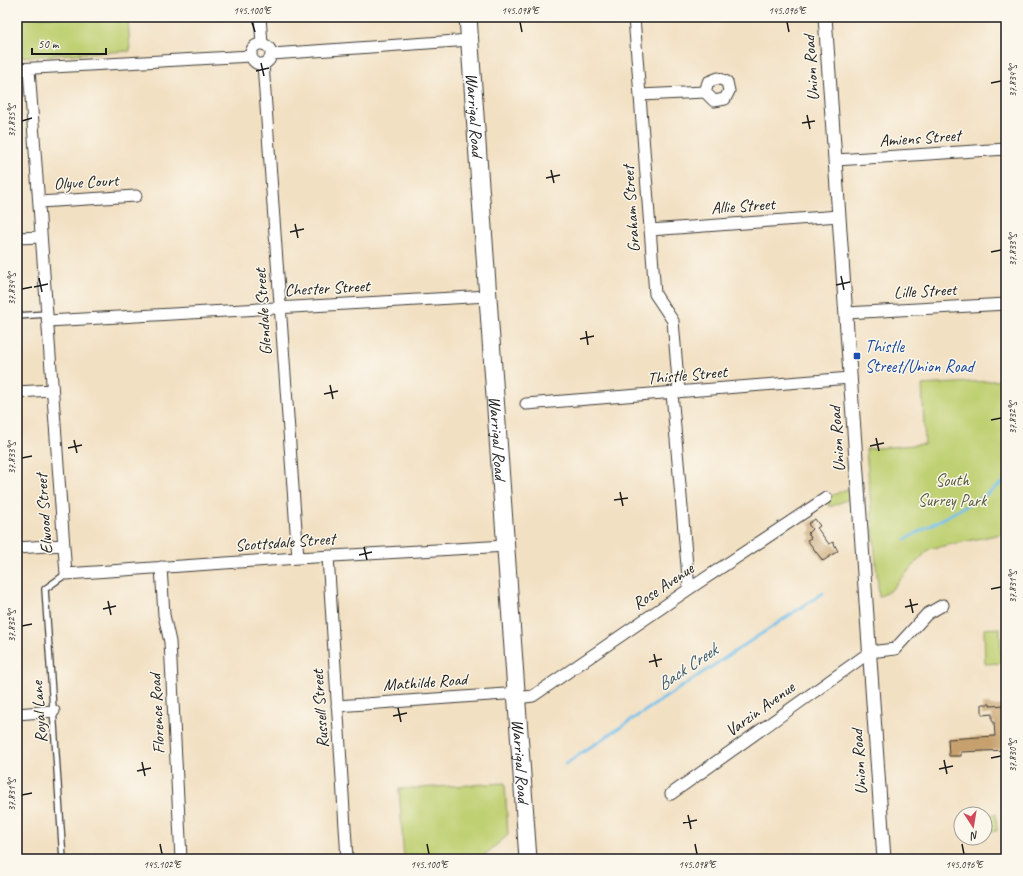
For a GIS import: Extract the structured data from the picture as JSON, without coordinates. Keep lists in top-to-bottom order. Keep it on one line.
{"streets":{"main road":["Warrigal Road"],"street":["Union Road","Amiens Street","Olyve Court","Allie Street","Graham Street","Chester Street","Lille Street","Glendale Street","Thistle Street","Elwood Street","Scottsdale Street","Rose Avenue","Mathilde Road","Russell Street","Varzin Avenue","Florence Road"],"lane":["Royal Lane"]},"crossings":[["Union Road","Amiens Street"],["Union Road","Allie Street"],["Union Road","Lille Street"],["Union Road","Thistle Street"],["Union Road","Varzin Avenue"],["Warrigal Road","Chester Street"],["Warrigal Road","Scottsdale Street"],["Warrigal Road","Rose Avenue"],["Warrigal Road","Mathilde Road"],["Olyve Court","Elwood Street"],["Allie Street","Graham Street"],["Graham Street","Thistle Street"],["Graham Street","Rose Avenue"],["Chester Street","Glendale Street"],["Chester Street","Elwood Street"],["Glendale Street","Scottsdale Street"],["Elwood Street","Scottsdale Street"],["Elwood Street","Royal Lane"],["Scottsdale Street","Russell Street"],["Scottsdale Street","Royal Lane"],["Scottsdale Street","Florence Road"],["Rose Avenue","Mathilde Road"],["Mathilde Road","Russell Street"]],"water":["Back Creek"],"parks":["South Surrey Park"],"places":{"transit":["Thistle Street/Union Road"]},"scale_bar":"50 m","north":"bottom","coordinates":["145.100°E","145.098°E","145.096°E","37.834°S","37.835°S","37.833°S","37.832°S","37.831°S","37.830°S","145.102°E"]}
